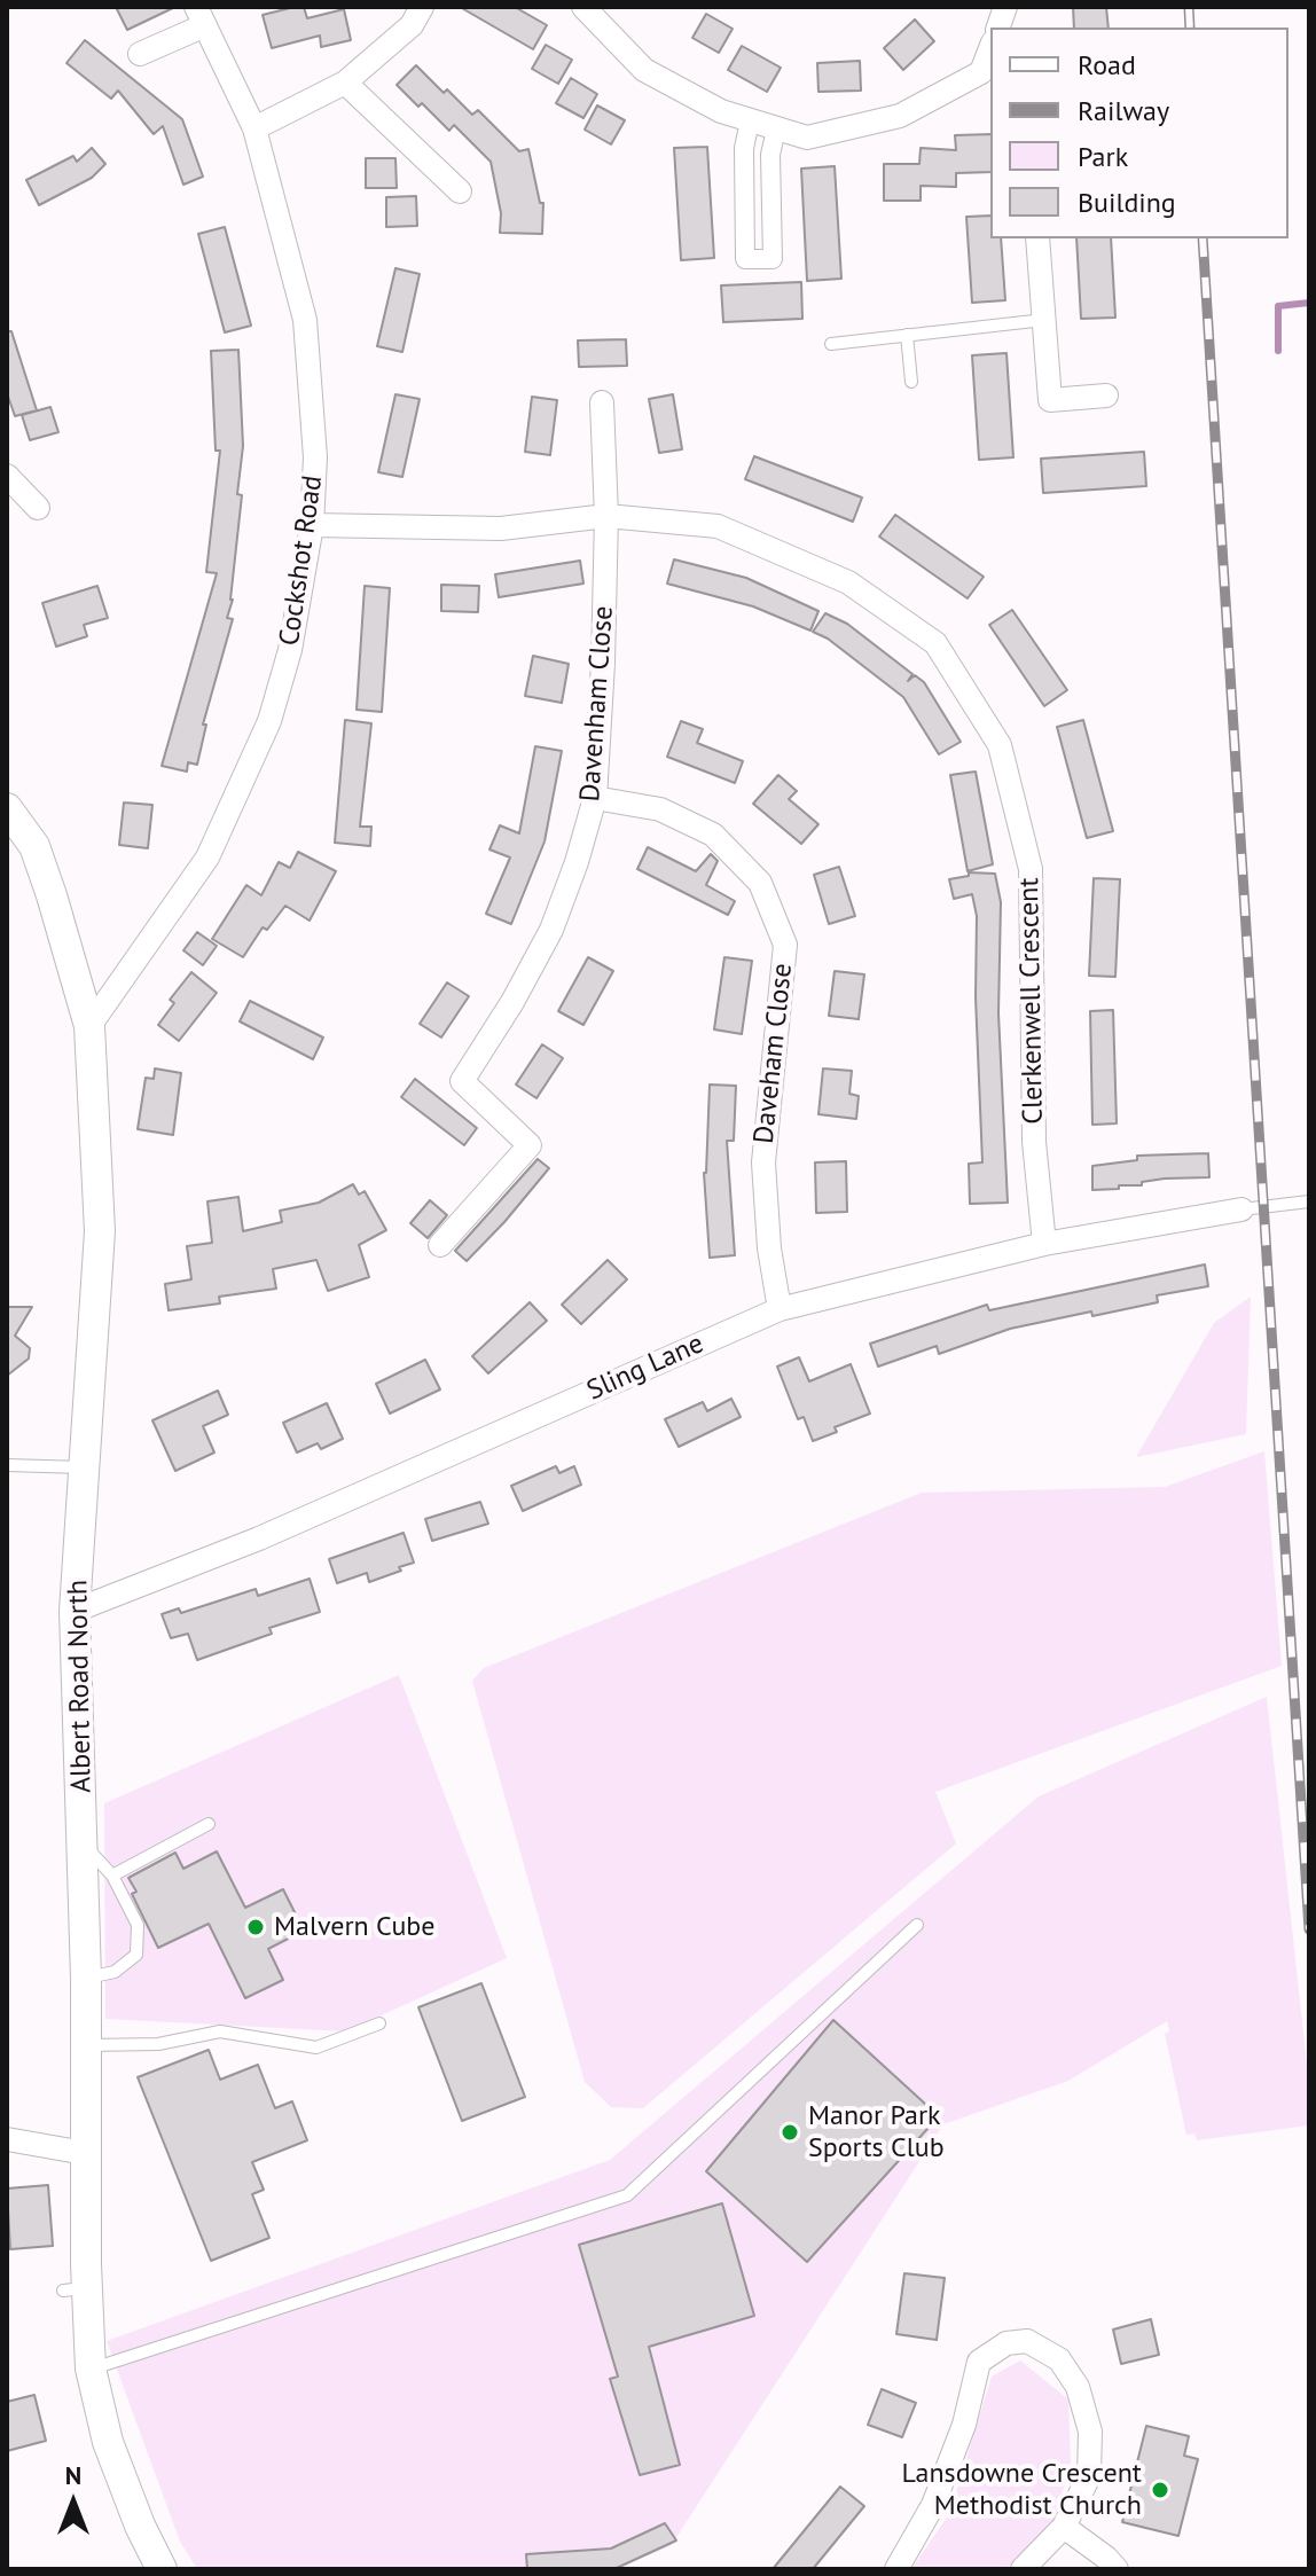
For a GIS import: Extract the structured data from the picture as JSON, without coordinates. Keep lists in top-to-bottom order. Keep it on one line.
{"streets":{"street":["Cockshot Road","Davenham Close","Clerkenwell Crescent","Daveham Close","Sling Lane","Albert Road North"]},"crossings":[["Cockshot Road","Clerkenwell Crescent"],["Cockshot Road","Albert Road North"],["Davenham Close","Clerkenwell Crescent"],["Davenham Close","Daveham Close"],["Clerkenwell Crescent","Sling Lane"],["Daveham Close","Sling Lane"],["Sling Lane","Albert Road North"]],"places":["Malvern Cube","Manor Park Sports Club","Lansdowne Crescent Methodist Church"],"legend":["Road","Railway","Park","Building"],"north":"top"}
